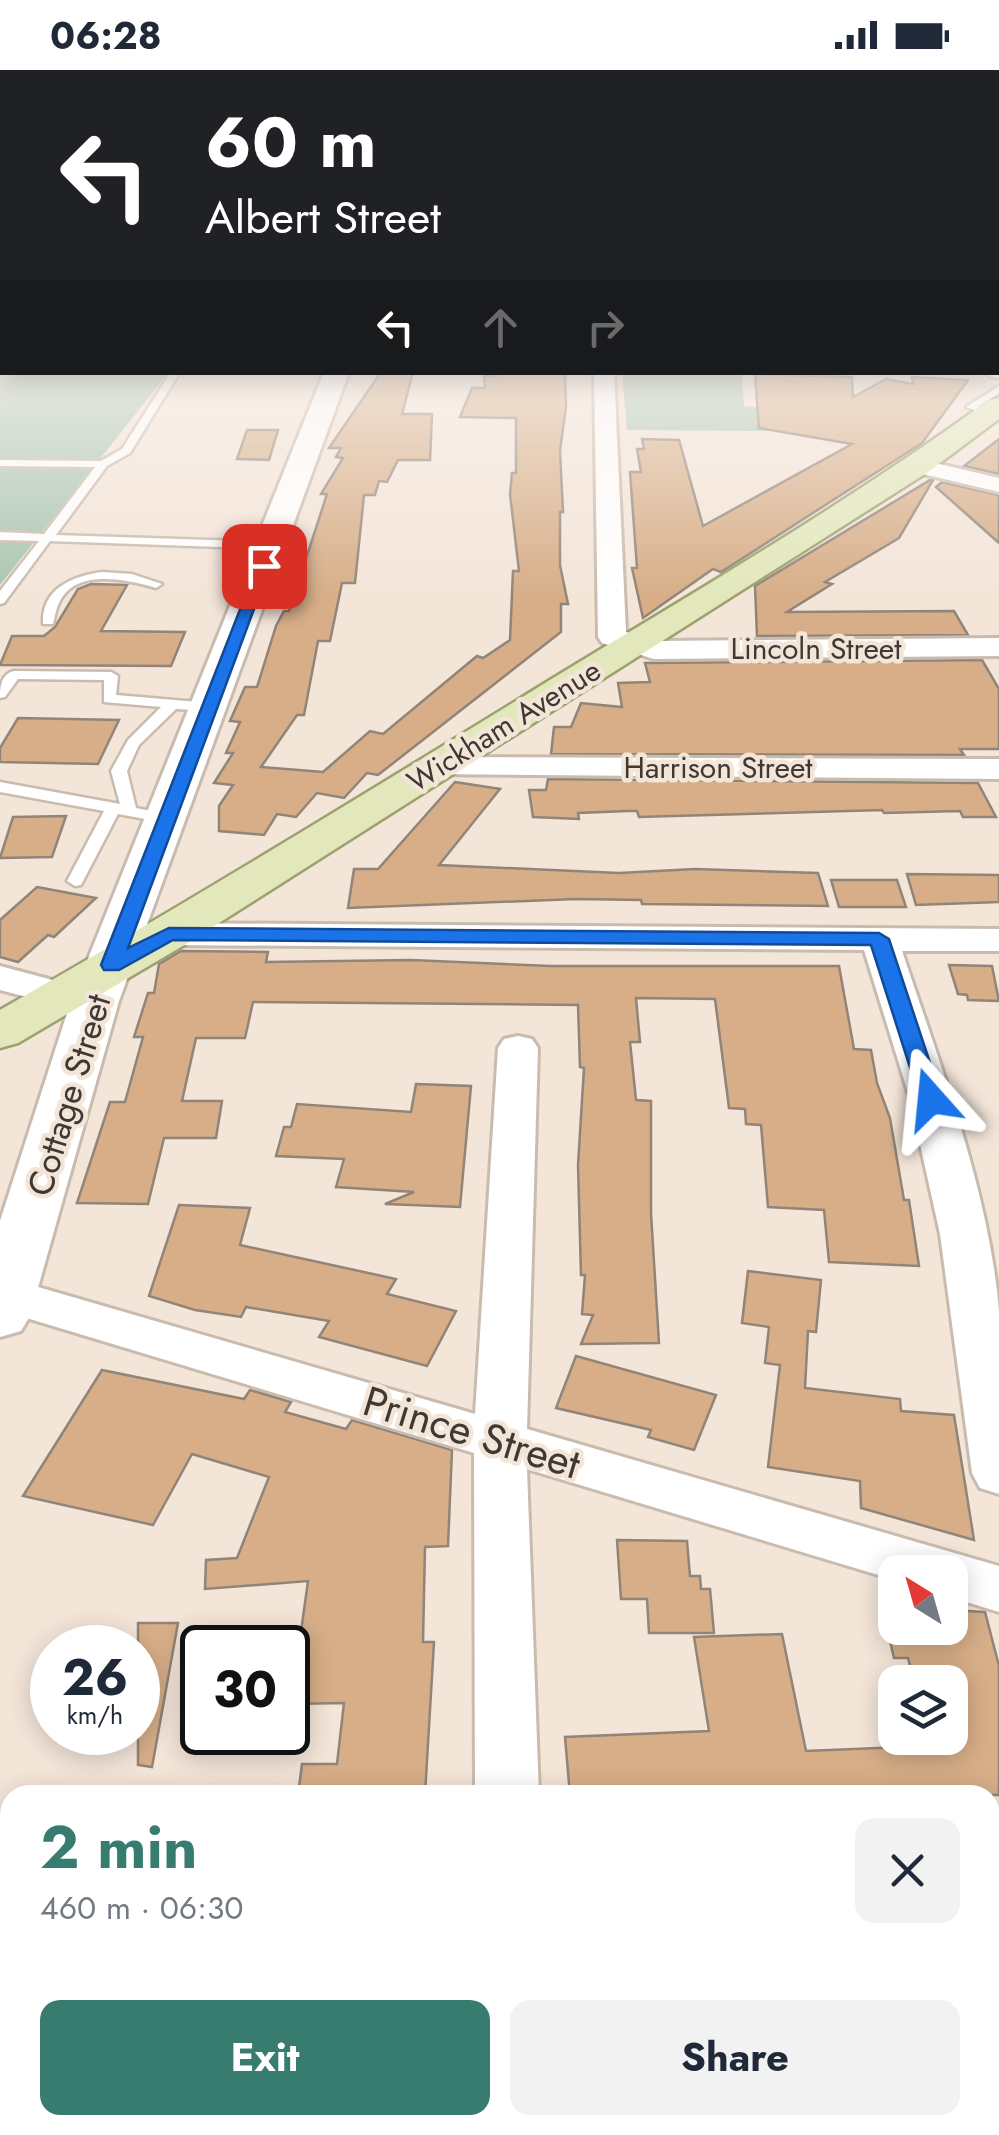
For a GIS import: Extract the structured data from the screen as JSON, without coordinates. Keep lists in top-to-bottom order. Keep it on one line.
{"streets":{"main road":["Wickham Avenue"],"street":["Lincoln Street","Harrison Street","Cottage Street","Prince Street"]},"crossings":[["Lincoln Street","Wickham Avenue"],["Wickham Avenue","Harrison Street"],["Wickham Avenue","Cottage Street"],["Cottage Street","Prince Street"]],"north":"top left","page":{"status":"06:28","turn":["60 m","Albert Street"],"speed":"26 km/h","limit":"30","heading":["2 min","460 m · 06:30"],"buttons":["Exit","Share"]}}
